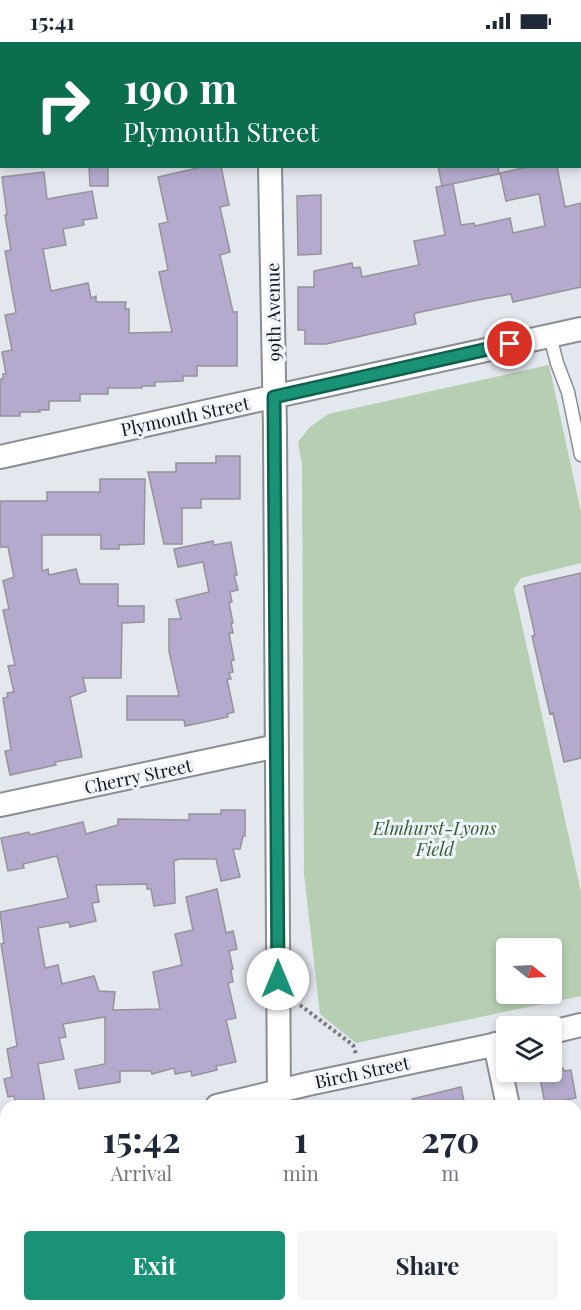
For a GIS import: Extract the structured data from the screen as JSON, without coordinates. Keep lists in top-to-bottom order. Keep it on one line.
{"streets":{"street":["99th Avenue","Plymouth Street","Cherry Street","Birch Street"]},"crossings":[["99th Avenue","Plymouth Street"],["99th Avenue","Cherry Street"],["99th Avenue","Birch Street"]],"parks":["Elmhurst-Lyons Field"],"north":"right","page":{"status":"15:41","turn":["190 m","Plymouth Street"],"eta":["15:42","Arrival","1","min","270","m"],"buttons":["Exit","Share"]}}
